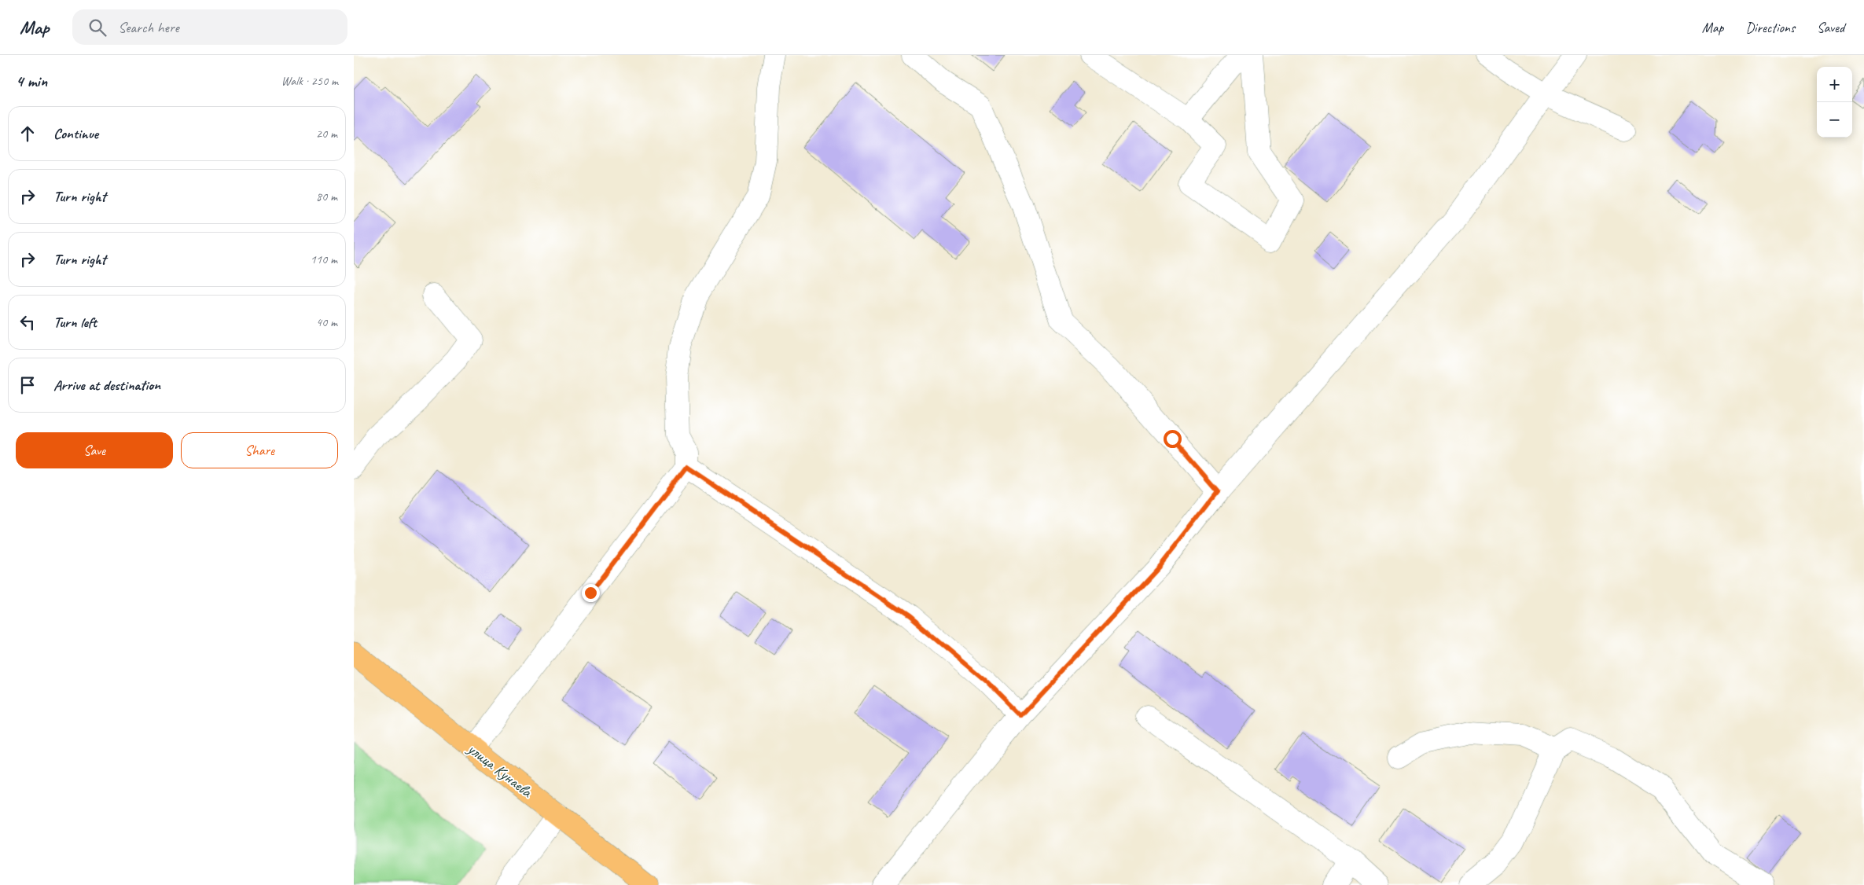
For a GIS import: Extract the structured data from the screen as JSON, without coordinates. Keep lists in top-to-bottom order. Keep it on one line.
{"streets":{"main road":["улица Кунаева"]},"page":{"header":"Map","search":"Search here","nav":["Map","Directions","Saved"],"heading":["4 min","Walk · 250 m"],"map_buttons":["+","−"],"list":[["Continue","20 m"],["Turn right","80 m"],["Turn right","110 m"],["Turn left","40 m"],"Arrive at destination"],"buttons":["Save","Share"]}}
